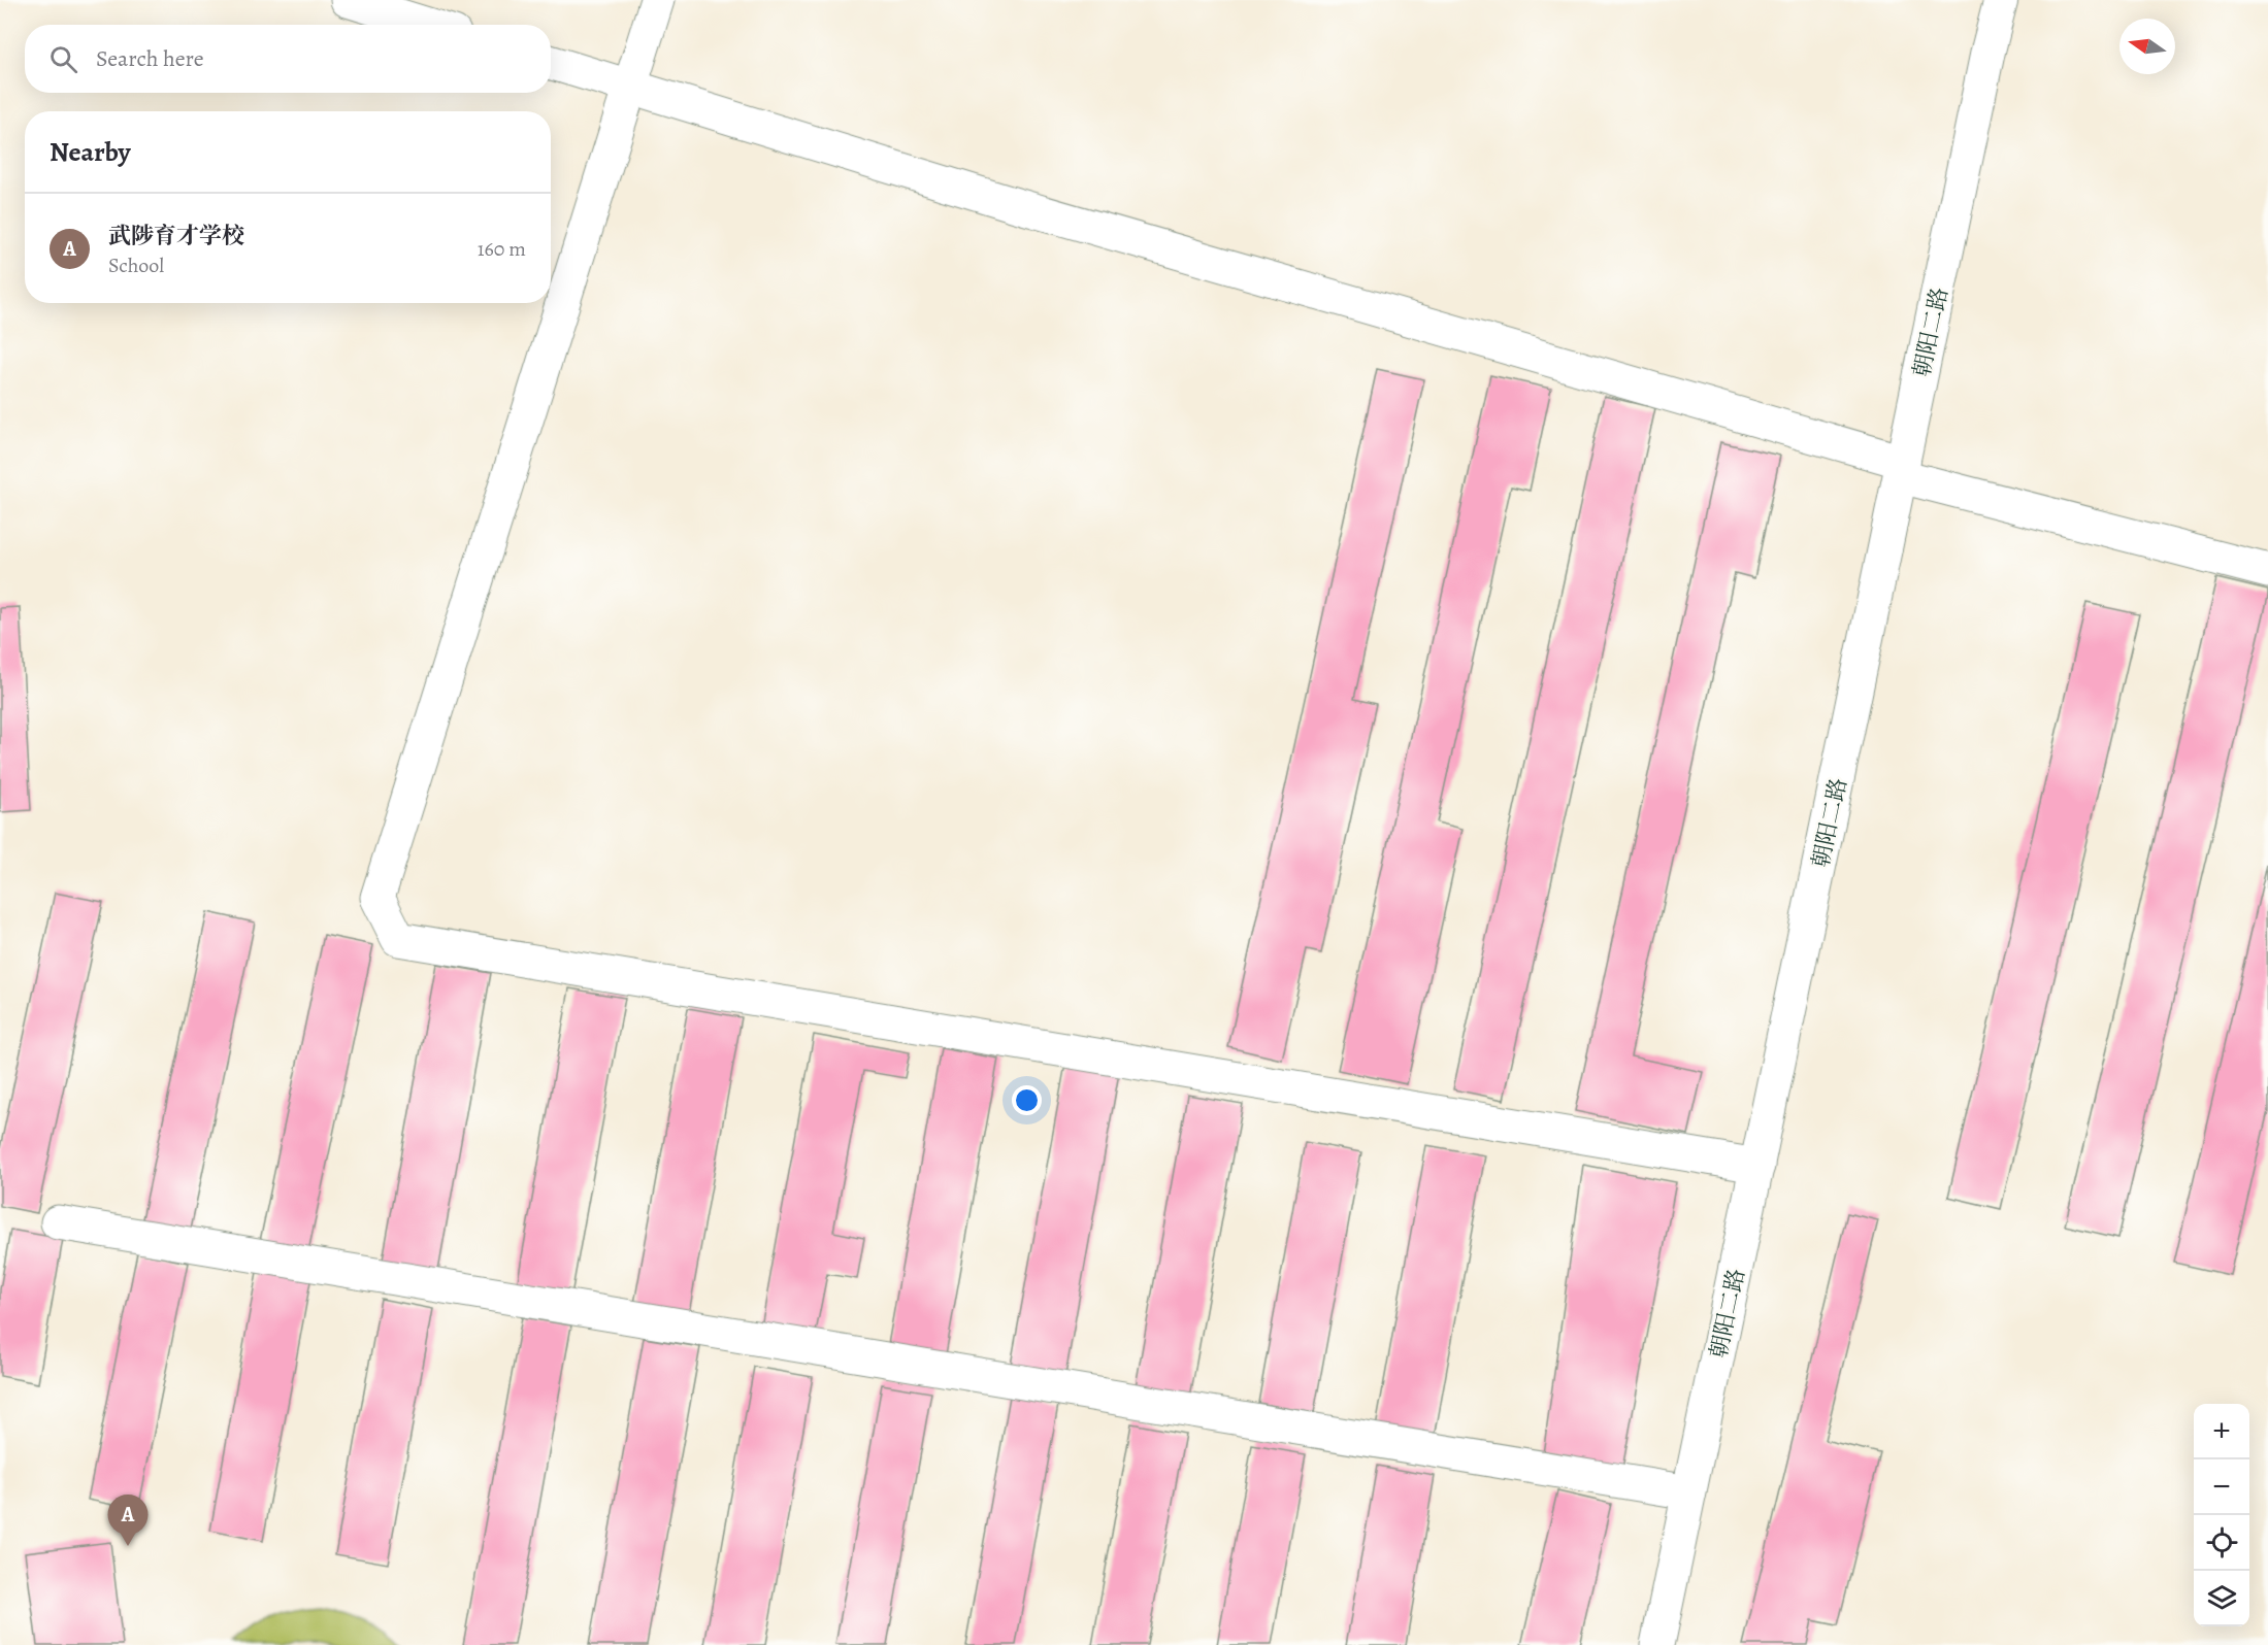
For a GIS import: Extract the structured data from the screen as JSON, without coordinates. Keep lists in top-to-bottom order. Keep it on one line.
{"streets":{"street":["朝阳二路"]},"north":"left","page":{"search":"Search here","heading":"Nearby","list":[{"mark":"A","name":"武陟育才学校","note":"School","value":"160 m"}],"map_buttons":["+","−"],"pins":"A"}}
